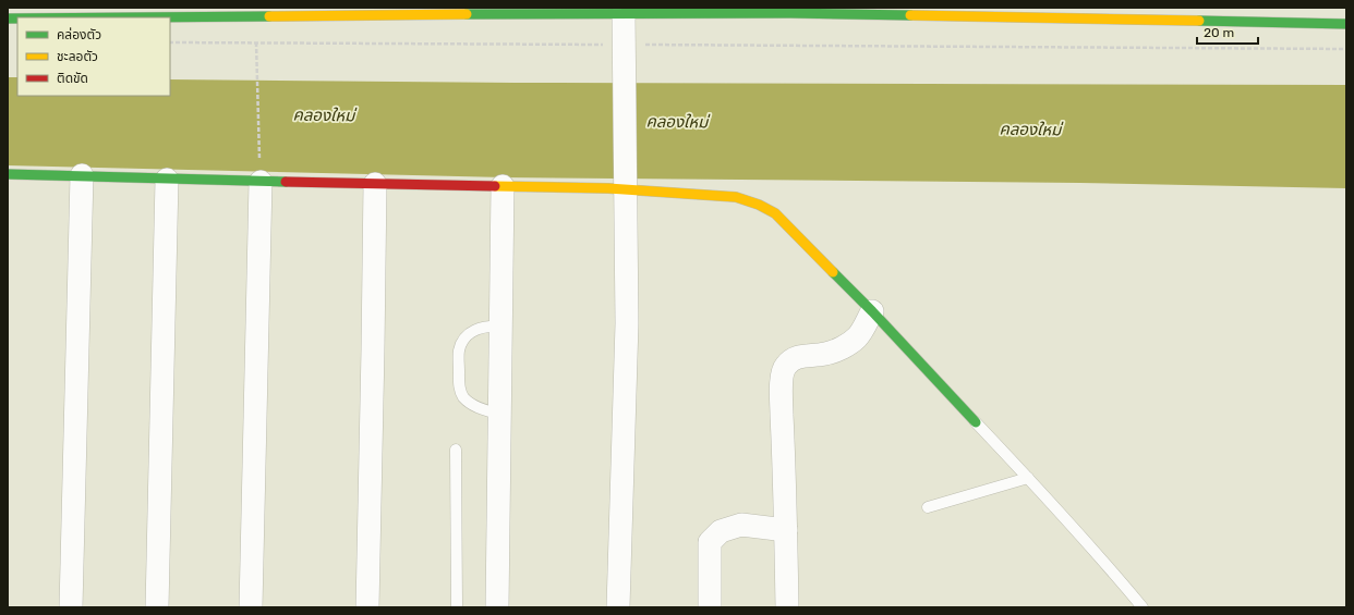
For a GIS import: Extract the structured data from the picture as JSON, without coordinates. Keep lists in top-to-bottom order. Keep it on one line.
{"water":["คลองใหม่"],"legend":["คล่องตัว","ชะลอตัว","ติดขัด"],"scale_bar":"20 m"}
